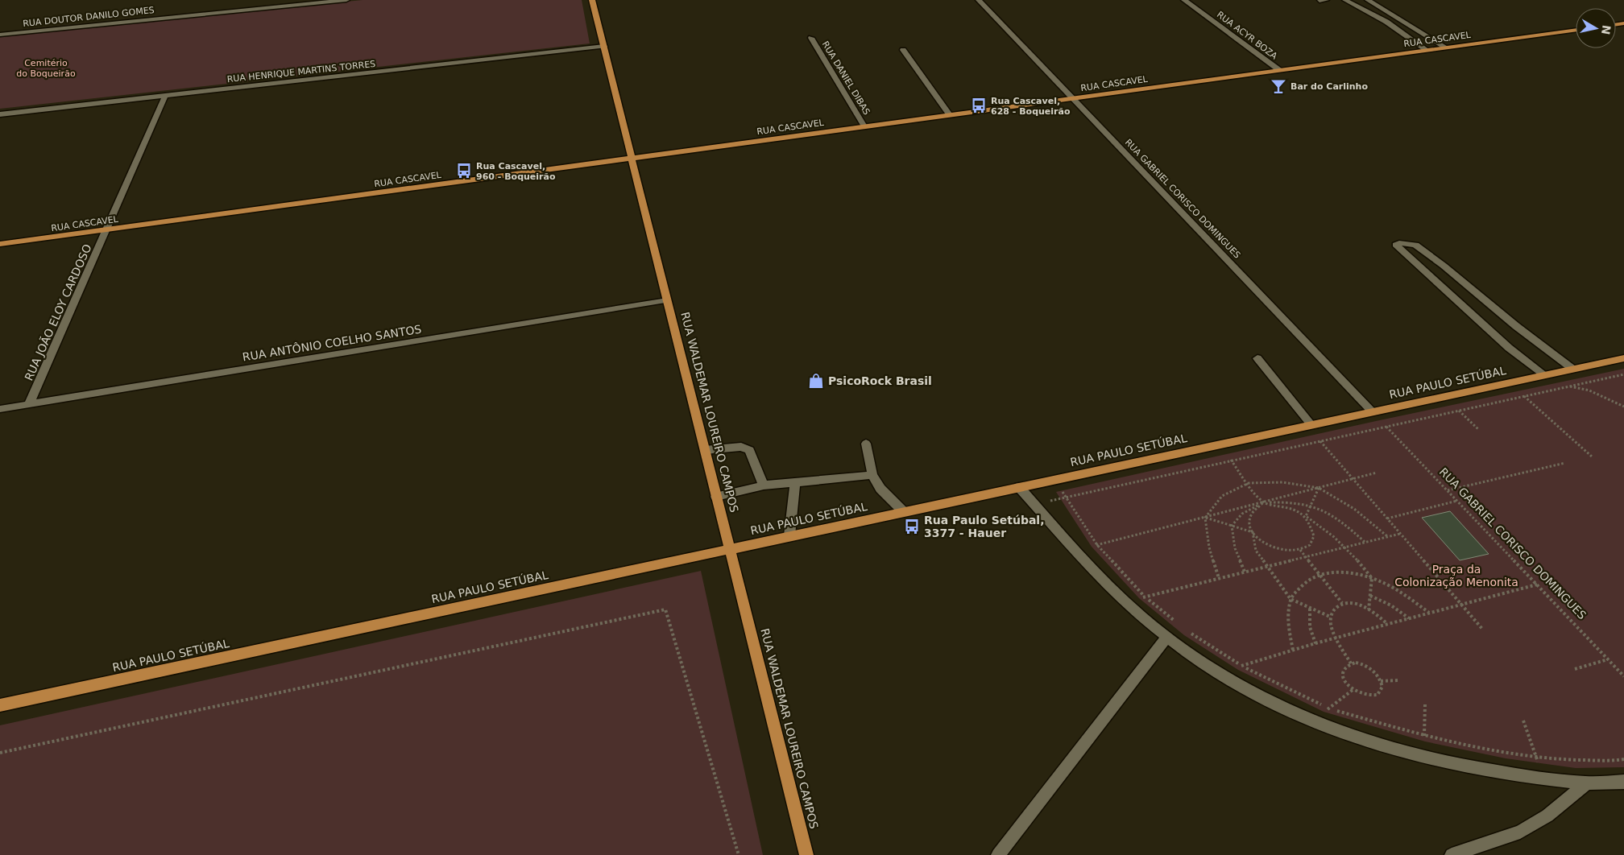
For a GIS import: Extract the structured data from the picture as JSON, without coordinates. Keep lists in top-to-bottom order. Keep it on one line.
{"streets":{"main road":["RUA CASCAVEL","RUA PAULO SETÚBAL","RUA WALDEMAR LOUREIRO CAMPOS"],"street":["RUA DOUTOR DANILO GOMES","RUA ACYR BOZA","RUA HENRIQUE MARTINS TORRES","RUA DANIEL DIBAS","RUA GABRIEL CORISCO DOMINGUES","RUA JOÃO ELOY CARDOSO","RUA ANTÔNIO COELHO SANTOS"]},"crossings":[["RUA ACYR BOZA","RUA CASCAVEL"],["RUA CASCAVEL","RUA DANIEL DIBAS"],["RUA CASCAVEL","RUA GABRIEL CORISCO DOMINGUES"],["RUA CASCAVEL","RUA JOÃO ELOY CARDOSO"],["RUA CASCAVEL","RUA WALDEMAR LOUREIRO CAMPOS"],["RUA HENRIQUE MARTINS TORRES","RUA JOÃO ELOY CARDOSO"],["RUA HENRIQUE MARTINS TORRES","RUA WALDEMAR LOUREIRO CAMPOS"],["RUA GABRIEL CORISCO DOMINGUES","RUA PAULO SETÚBAL"],["RUA JOÃO ELOY CARDOSO","RUA ANTÔNIO COELHO SANTOS"],["RUA ANTÔNIO COELHO SANTOS","RUA WALDEMAR LOUREIRO CAMPOS"],["RUA PAULO SETÚBAL","RUA WALDEMAR LOUREIRO CAMPOS"]],"parks":["Cemitério do Boqueirão","Praça da Colonização Menonita"],"places":{"bar":["Bar do Carlinho"],"bus stop":["Rua Cascavel, 628 - Boqueirão","Rua Cascavel, 960 - Boqueirão","Rua Paulo Setúbal, 3377 - Hauer"],"shop":["PsicoRock Brasil"]},"north":"right"}
